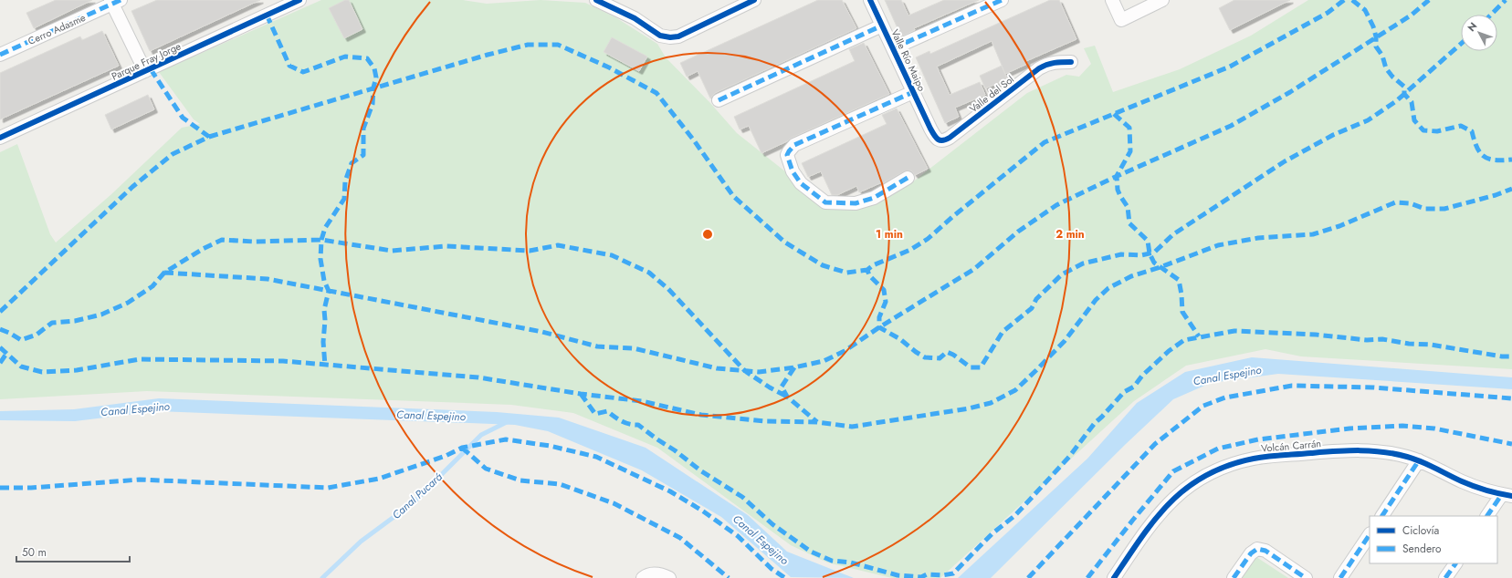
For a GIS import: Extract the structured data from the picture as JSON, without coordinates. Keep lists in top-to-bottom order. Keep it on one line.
{"streets":{"street":["Cerro Adasme","Valle Río Maipo","Parque Fray Jorge","Valle del Sol","Volcán Carrán"]},"crossings":[["Valle Río Maipo","Valle del Sol"]],"water":["Canal Espejino","Canal Pucará"],"legend":["Ciclovía","Sendero"],"scale_bar":"50 m","north":"top left","rings":["1 min","2 min"]}
